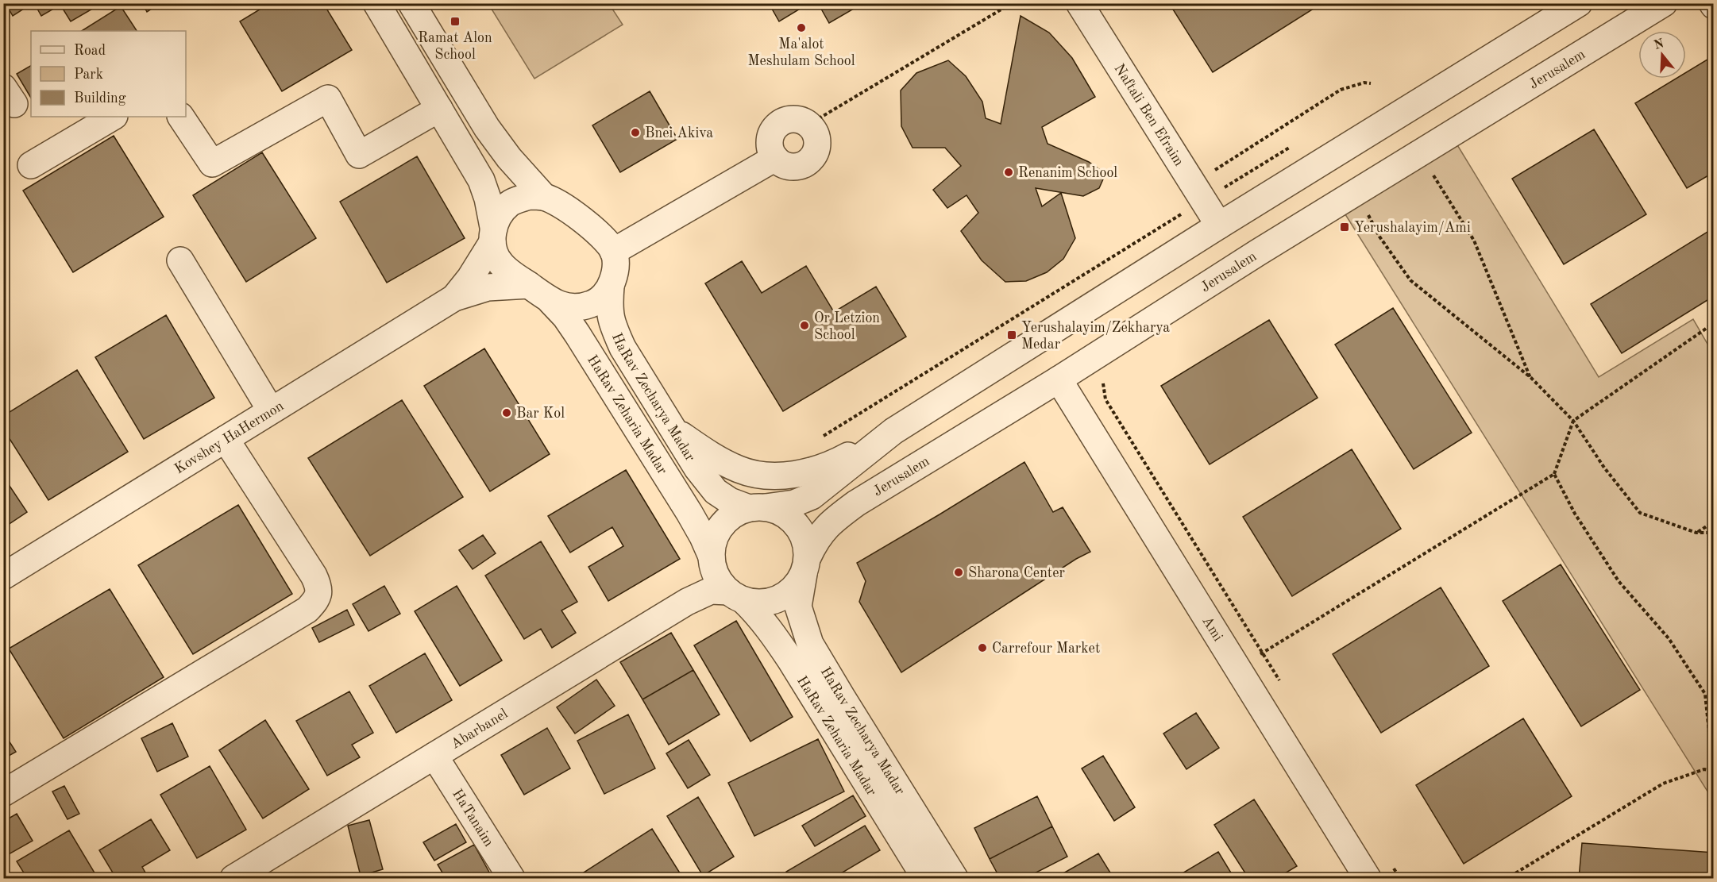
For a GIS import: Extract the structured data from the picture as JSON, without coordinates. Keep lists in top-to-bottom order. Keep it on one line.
{"streets":{"street":["Jerusalem","Naftali Ben Efraim","HaRav Zecharya Madar","HaRav Zeharia Madar","Kovshey HaHermon","Ami","Abarbanel","HaTanaim"]},"crossings":[["Jerusalem","HaRav Zecharya Madar"],["Jerusalem","HaRav Zeharia Madar"],["Jerusalem","Ami"],["Jerusalem","Abarbanel"],["HaRav Zecharya Madar","HaRav Zeharia Madar"],["HaRav Zecharya Madar","Kovshey HaHermon"],["HaRav Zecharya Madar","Abarbanel"],["HaRav Zeharia Madar","Kovshey HaHermon"],["HaRav Zeharia Madar","Abarbanel"],["Abarbanel","HaTanaim"]],"places":{"transit":["Ramat Alon School","Yerushalayim/Ami","Yerushalayim/Zekharya Medar"],"other":["Ma'alot Meshulam School","Bnei Akiva","Renanim School","Or Letzion School","Bar Kol","Sharona Center","Carrefour Market"]},"legend":["Road","Park","Building"],"north":"top"}
